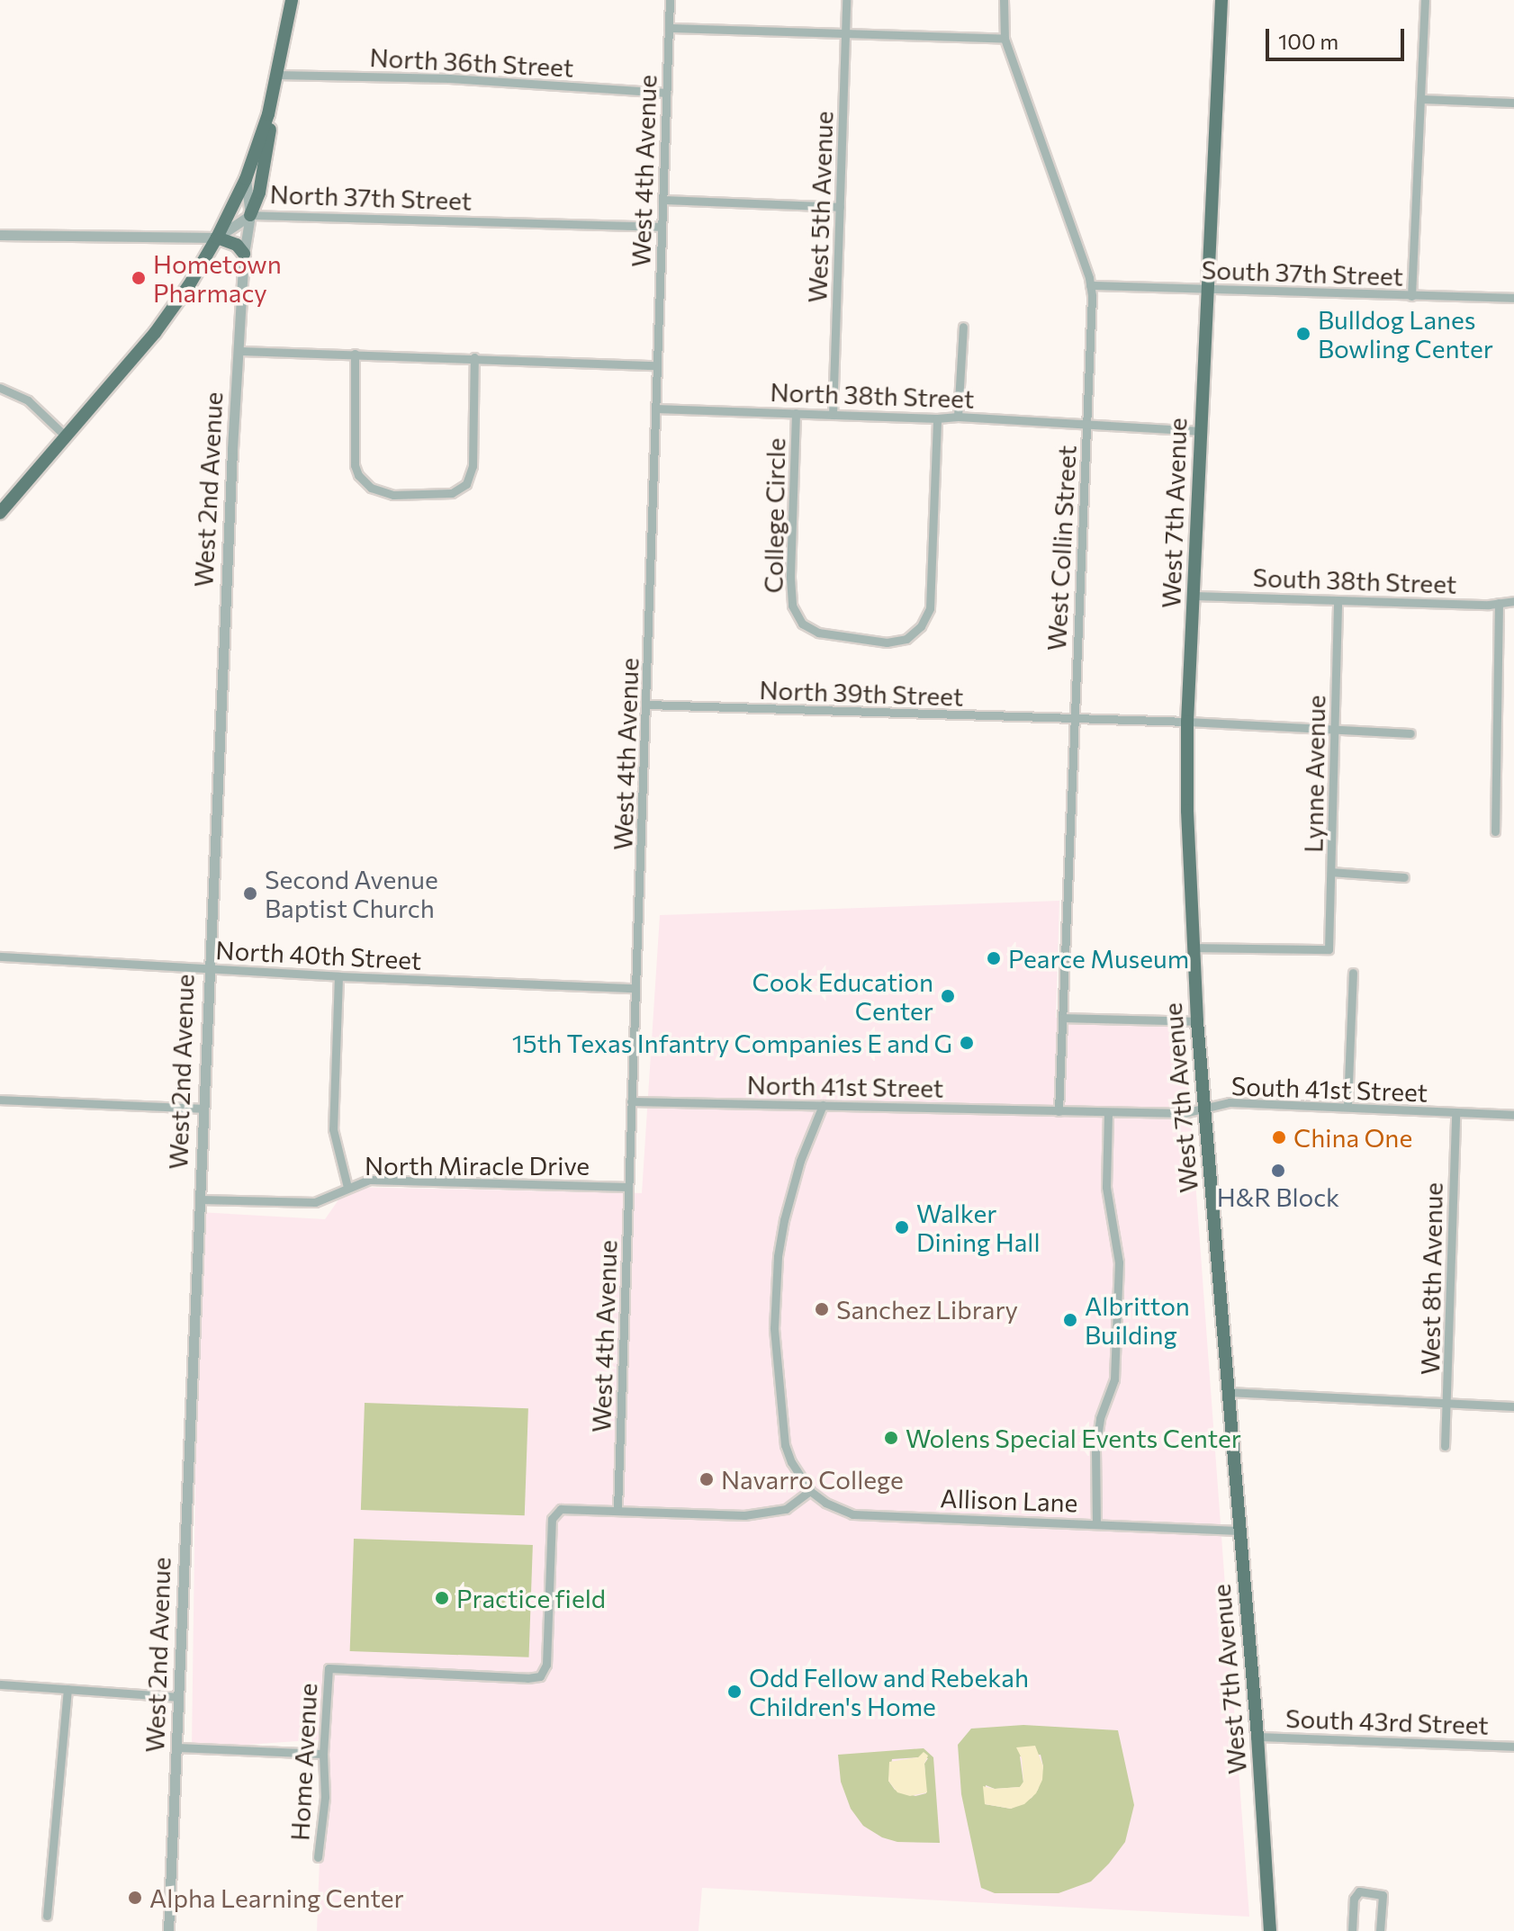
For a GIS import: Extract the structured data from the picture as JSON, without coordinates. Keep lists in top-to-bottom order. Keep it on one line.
{"streets":{"main road":["West 7th Avenue"],"street":["North 36th Street","West 4th Avenue","North 37th Street","West 5th Avenue","South 37th Street","North 38th Street","West 2nd Avenue","College Circle","West Collin Street","South 38th Street","North 39th Street","Lynne Avenue","North 40th Street","North 41st Street","South 41st Street","North Miracle Drive","West 8th Avenue","Allison Lane","South 43rd Street","Home Avenue"]},"crossings":[["North 36th Street","West 4th Avenue"],["West 4th Avenue","North 37th Street"],["West 4th Avenue","North 38th Street"],["West 4th Avenue","North 39th Street"],["West 4th Avenue","North 40th Street"],["West 4th Avenue","North 41st Street"],["West 4th Avenue","North Miracle Drive"],["West 4th Avenue","Home Avenue"],["North 37th Street","West 2nd Avenue"],["West 5th Avenue","North 38th Street"],["South 37th Street","West 7th Avenue"],["South 37th Street","West Collin Street"],["North 38th Street","College Circle"],["North 38th Street","West Collin Street"],["West 2nd Avenue","North 40th Street"],["West 2nd Avenue","North Miracle Drive"],["West 7th Avenue","South 38th Street"],["West 7th Avenue","North 39th Street"],["West 7th Avenue","Lynne Avenue"],["West 7th Avenue","South 41st Street"],["West 7th Avenue","Allison Lane"],["West 7th Avenue","South 43rd Street"],["West Collin Street","North 39th Street"],["West Collin Street","North 41st Street"],["West Collin Street","South 41st Street"],["South 38th Street","Lynne Avenue"],["North 39th Street","Lynne Avenue"],["North 41st Street","South 41st Street"],["South 41st Street","West 8th Avenue"]],"places":["Hometown Pharmacy","Bulldog Lanes Bowling Center","Second Avenue Baptist Church","Pearce Museum","Cook Education Center","15th Texas Infantry Companies E and G","China One","H&R Block","Walker Dining Hall","Sanchez Library","Albritton Building","Wolens Special Events Center","Navarro College","Practice field","Odd Fellow and Rebekah Children's Home","Alpha Learning Center"],"scale_bar":"100 m"}
